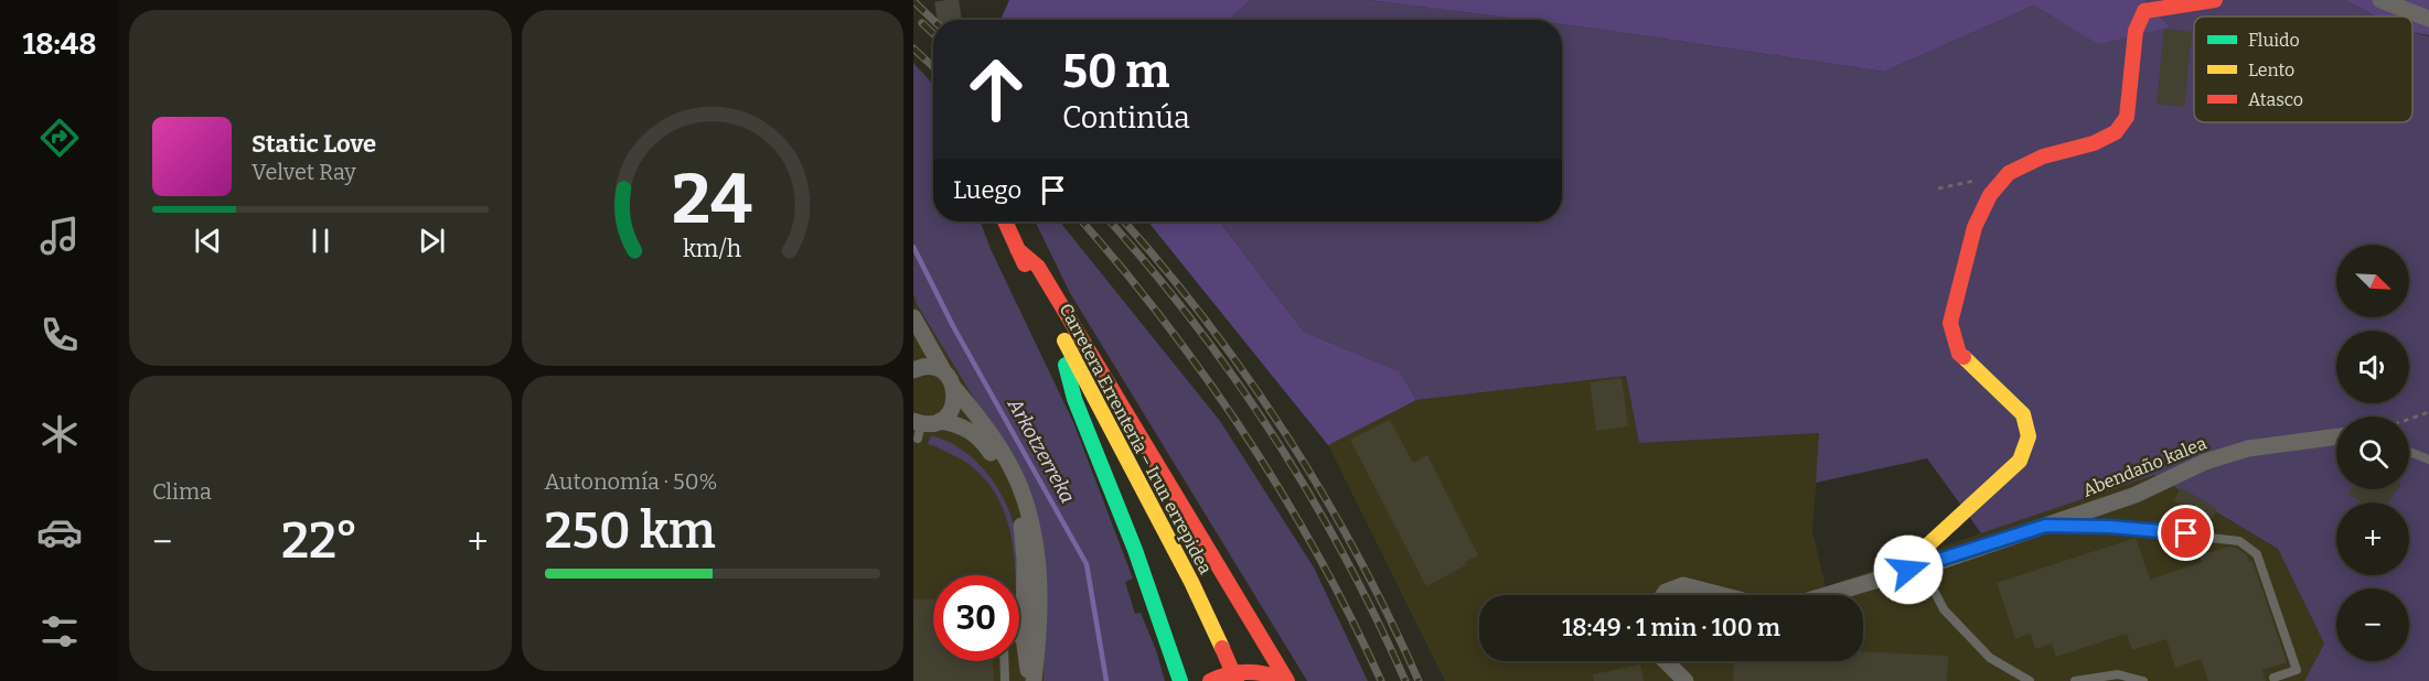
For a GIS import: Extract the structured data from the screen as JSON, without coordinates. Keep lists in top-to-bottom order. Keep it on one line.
{"streets":{"main road":["Carretera Errenteria – Irun errepidea"],"street":["Abendaño kalea"]},"water":["Arkotzerreka"],"legend":["Fluido","Lento","Atasco"],"north":"bottom right","page":{"tabs":"18:48","turn":["50 m","Continúa"],"song":["Static Love","Velvet Ray"],"then":"Luego","map_buttons":["+","−"],"tile":["Clima",["Autonomía · 50%","250 km"]],"heat":["−","22°","+"],"limit":"30","trip":"18:49 · 1 min · 100 m","gauge":["24","km/h"]}}
